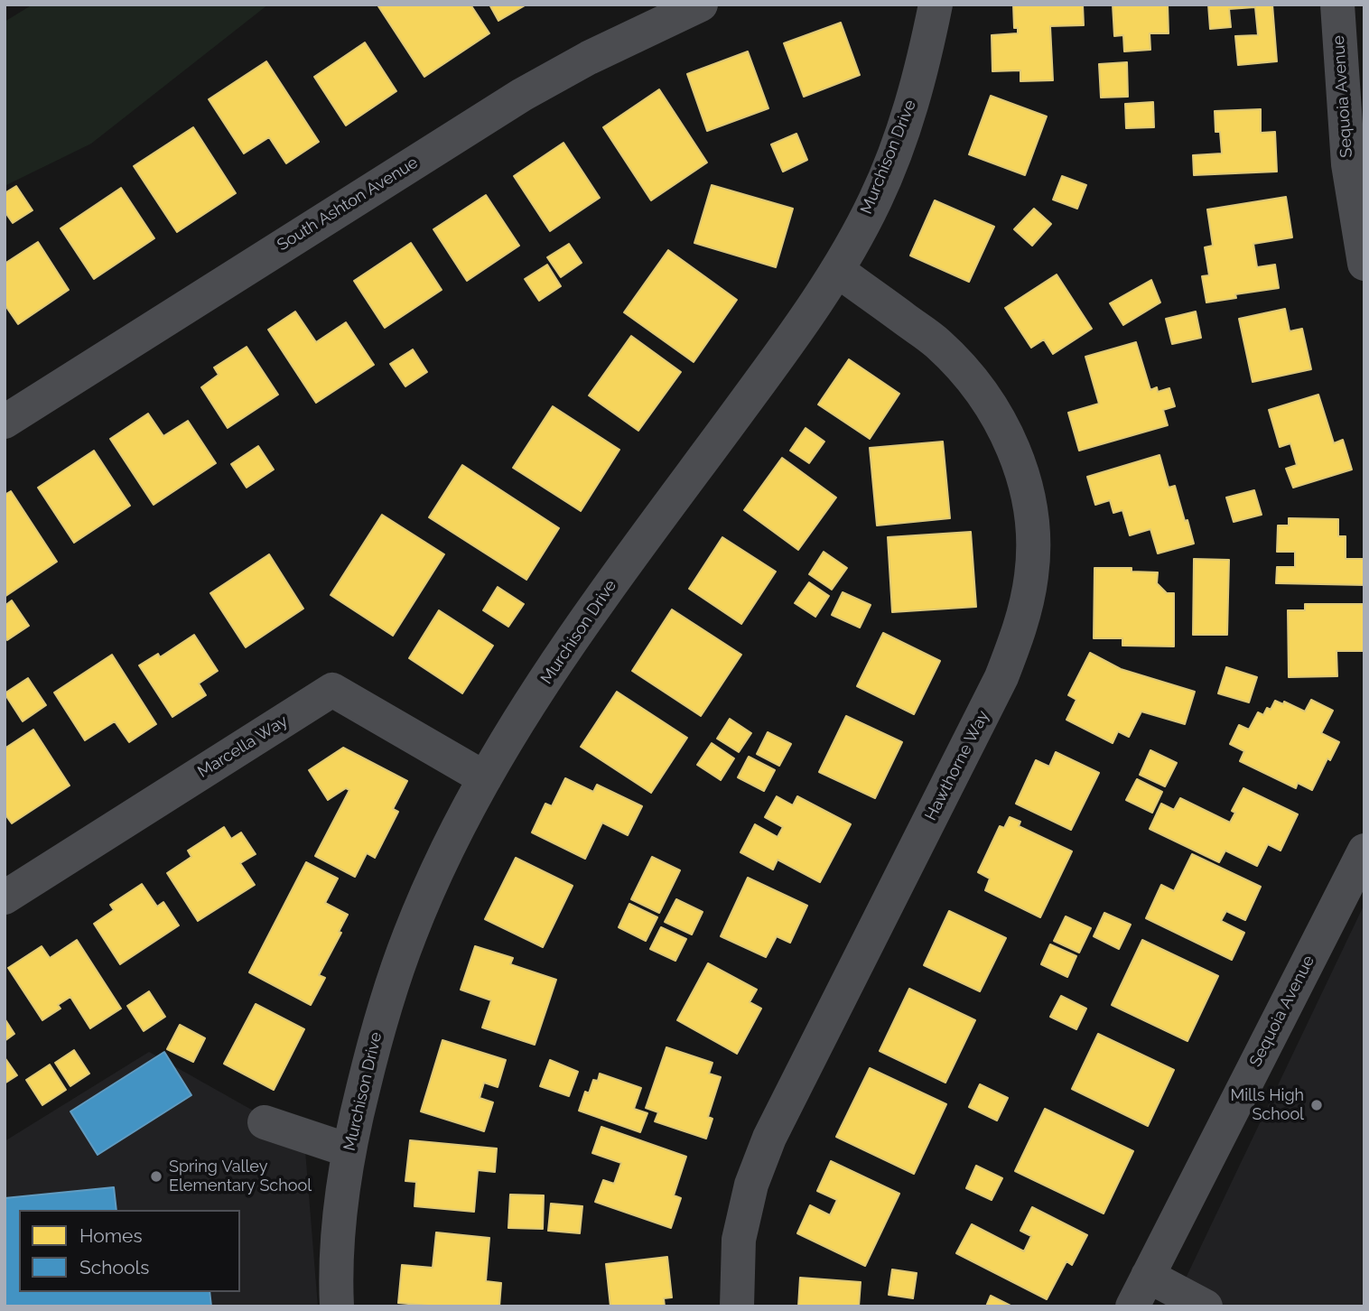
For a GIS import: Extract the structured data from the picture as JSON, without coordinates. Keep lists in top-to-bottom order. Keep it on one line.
{"streets":{"street":["Sequoia Avenue","Murchison Drive","South Ashton Avenue","Marcella Way","Hawthorne Way"]},"crossings":[["Murchison Drive","Marcella Way"],["Murchison Drive","Hawthorne Way"]],"places":["Mills High School","Spring Valley Elementary School"],"legend":["Homes","Schools"]}
